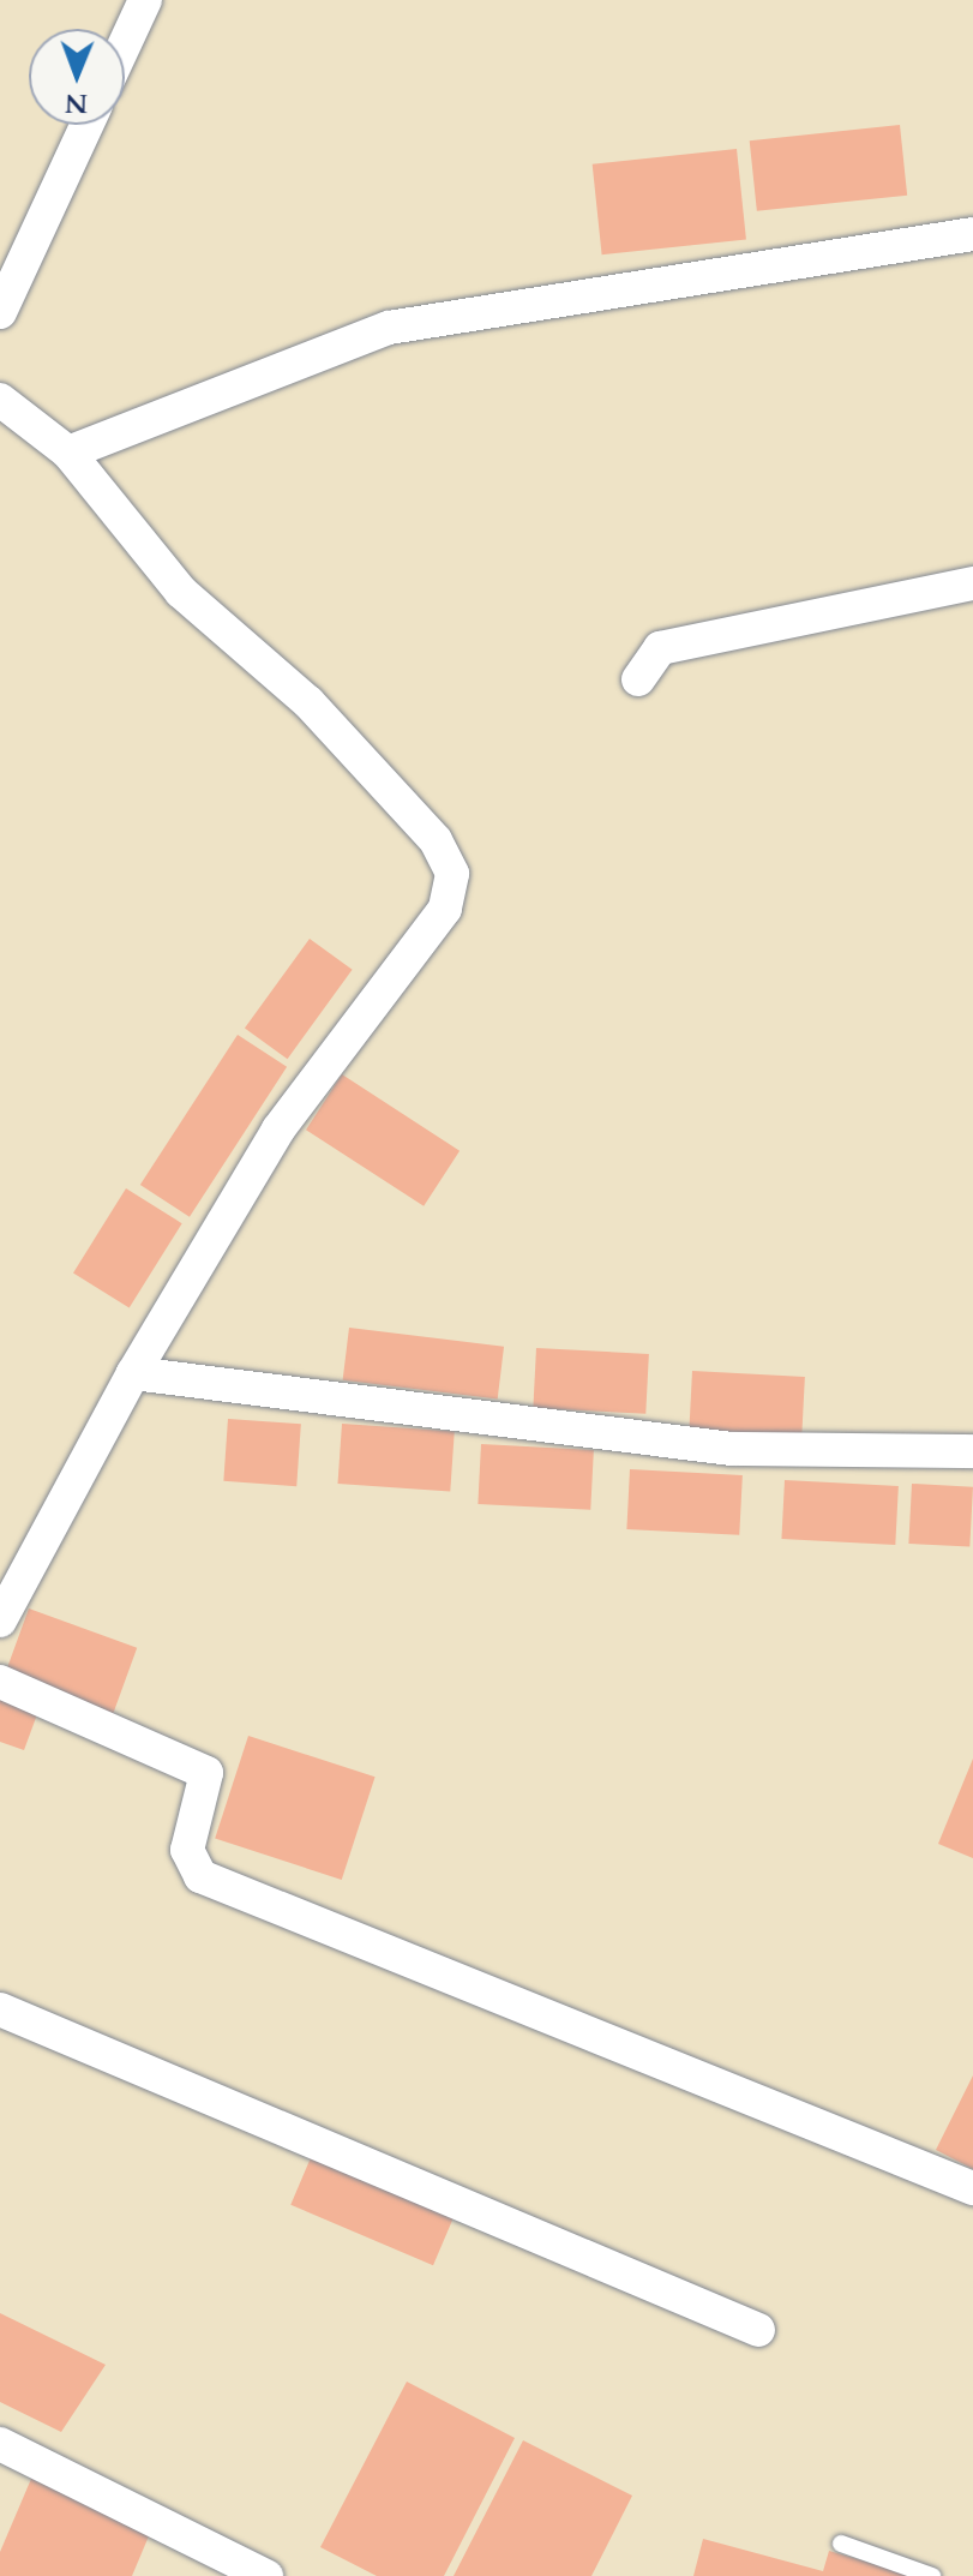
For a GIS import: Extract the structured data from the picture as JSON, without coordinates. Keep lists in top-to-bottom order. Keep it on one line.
{"north":"bottom"}
